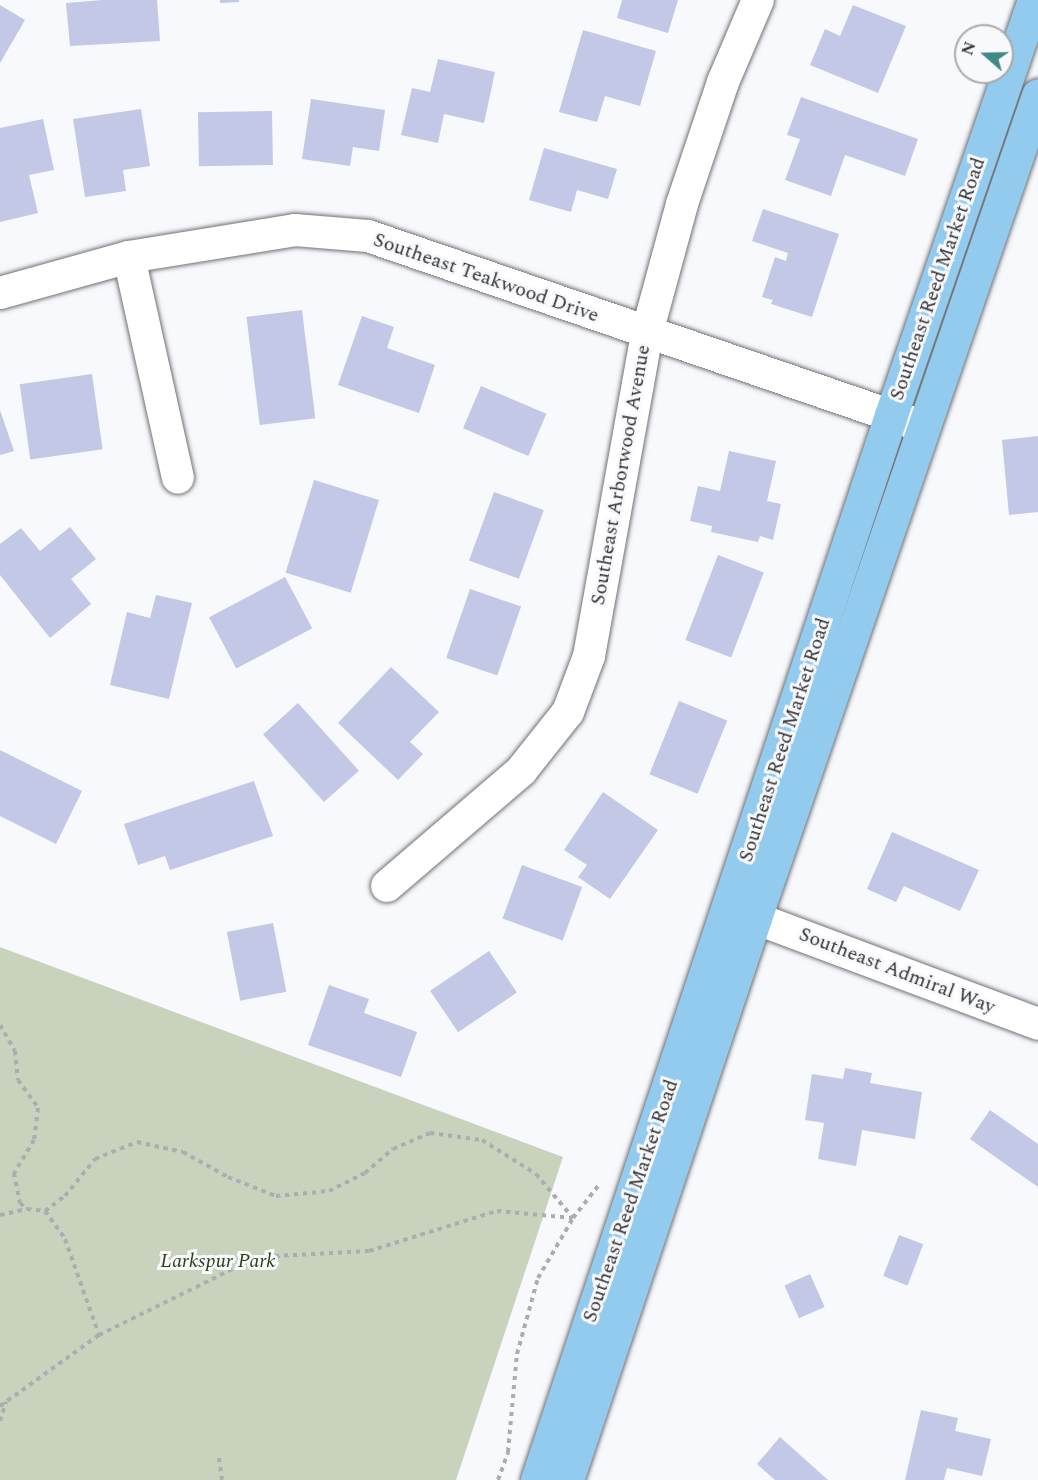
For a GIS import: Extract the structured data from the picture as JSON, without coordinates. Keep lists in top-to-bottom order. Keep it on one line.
{"streets":{"main road":["Southeast Reed Market Road"],"street":["Southeast Teakwood Drive","Southeast Arborwood Avenue","Southeast Admiral Way"]},"crossings":[["Southeast Teakwood Drive","Southeast Reed Market Road"],["Southeast Teakwood Drive","Southeast Arborwood Avenue"],["Southeast Reed Market Road","Southeast Admiral Way"]],"parks":["Larkspur Park"],"north":"left"}
